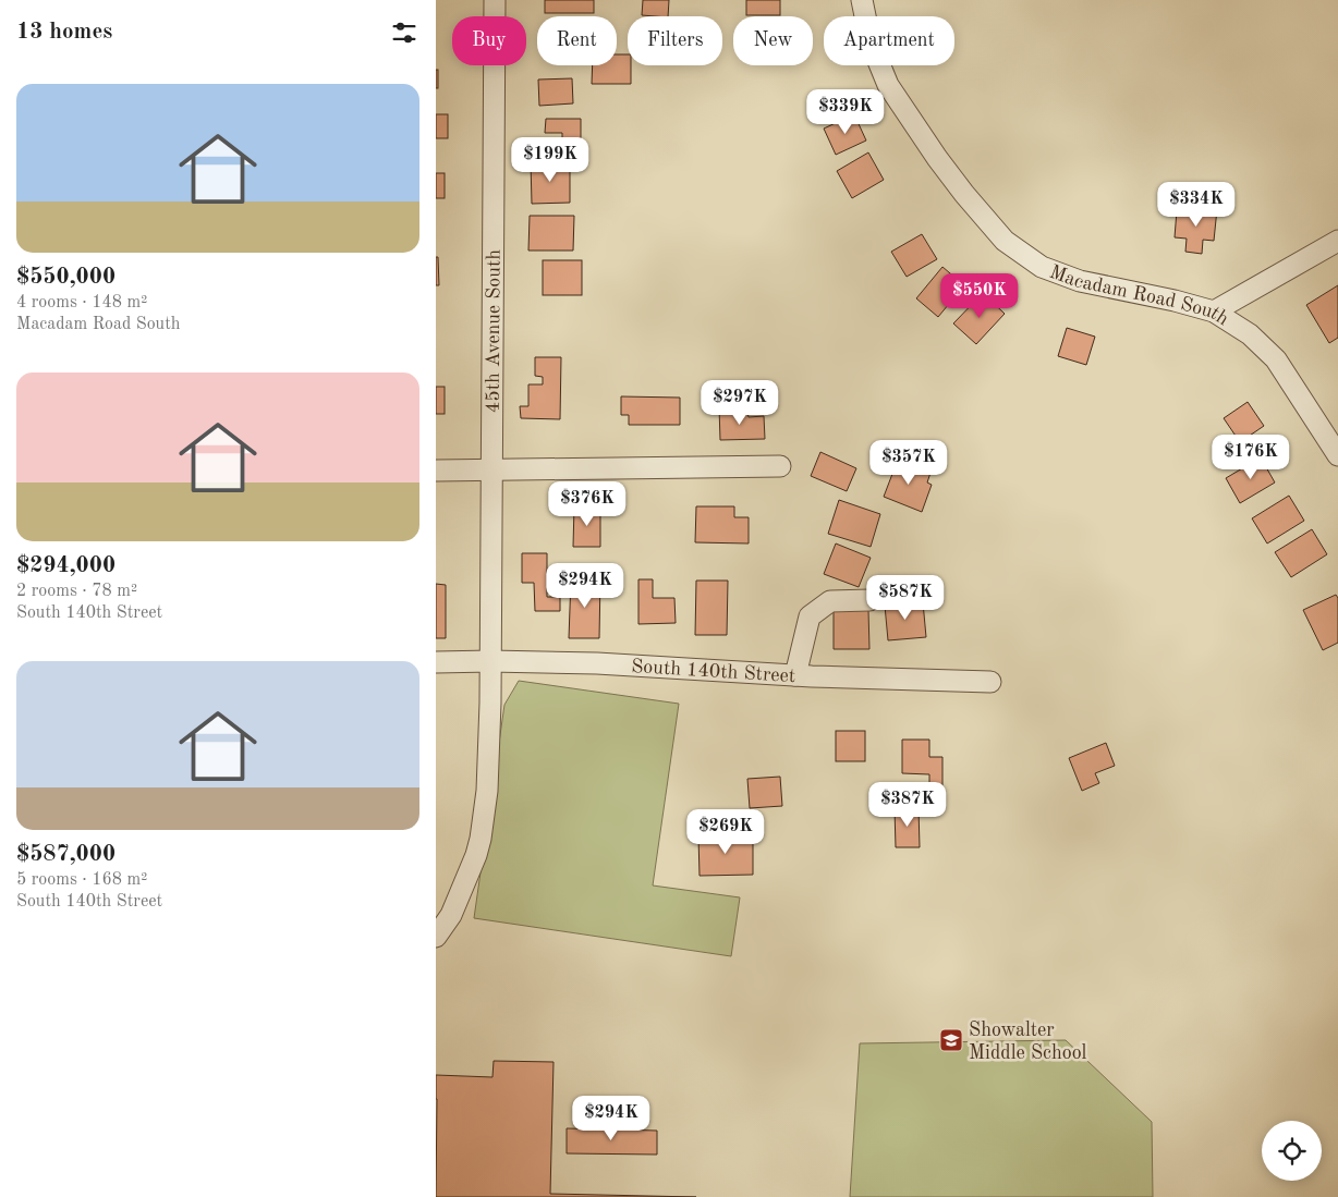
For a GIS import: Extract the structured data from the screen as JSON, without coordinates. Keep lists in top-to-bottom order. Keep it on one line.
{"streets":{"street":["Macadam Road South","45th Avenue South","South 140th Street"]},"crossings":[["45th Avenue South","South 140th Street"]],"places":{"school or university":["Showalter Middle School"]},"page":{"heading":"13 homes","chip":["Buy","Rent","Filters","New","Apartment"],"list":[{"name":"$550,000","note":"4 rooms · 148 m² · Macadam Road South"},{"name":"$294,000","note":"2 rooms · 78 m² · South 140th Street"},{"name":"$587,000","note":"5 rooms · 168 m² · South 140th Street"}],"price":["$339K","$199K","$334K","$550K","$297K","$176K","$357K","$376K","$294K","$587K","$387K","$269K","$294K"]}}
